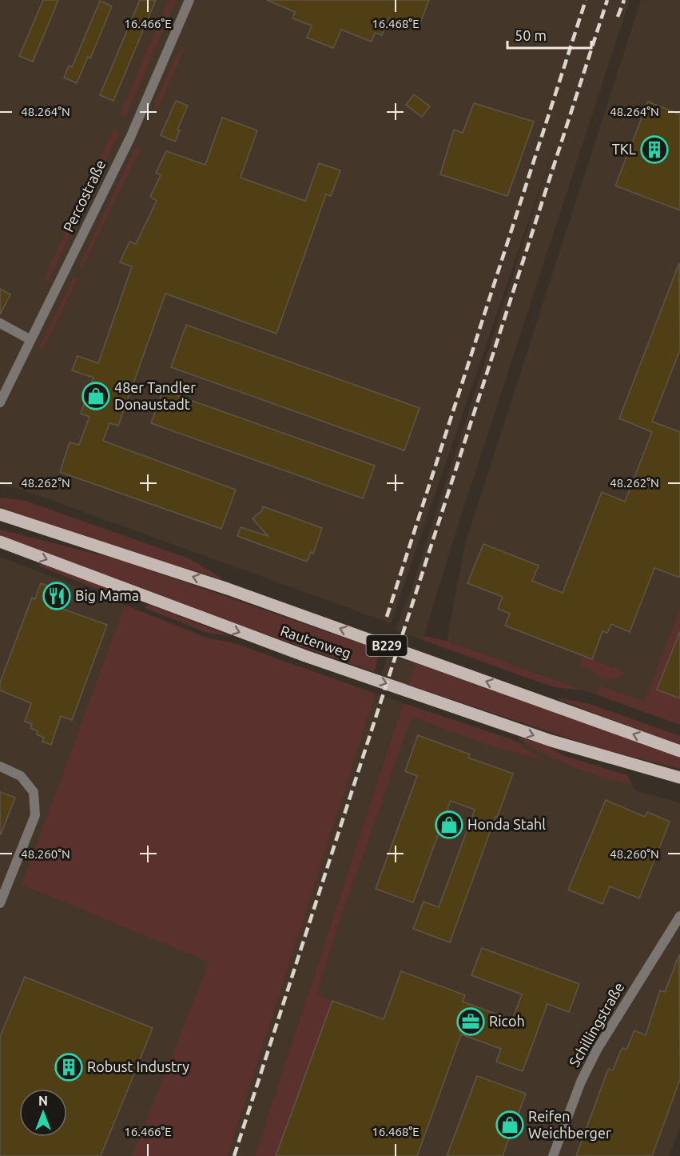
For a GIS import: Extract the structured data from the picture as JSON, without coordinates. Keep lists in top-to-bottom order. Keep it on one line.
{"streets":{"main road":["Rautenweg","B229"],"street":["Percostraße","Schillingstraße"]},"places":{"building":["TKL","Robust Industry"],"shop":["48er Tandler Donaustadt","Honda Stahl","Reifen Weichberger"],"restaurant":["Big Mama"],"office":["Ricoh"]},"scale_bar":"50 m","north":"top","coordinates":["16.466°E","16.468°E","48.264°N","48.262°N","48.260°N"]}
